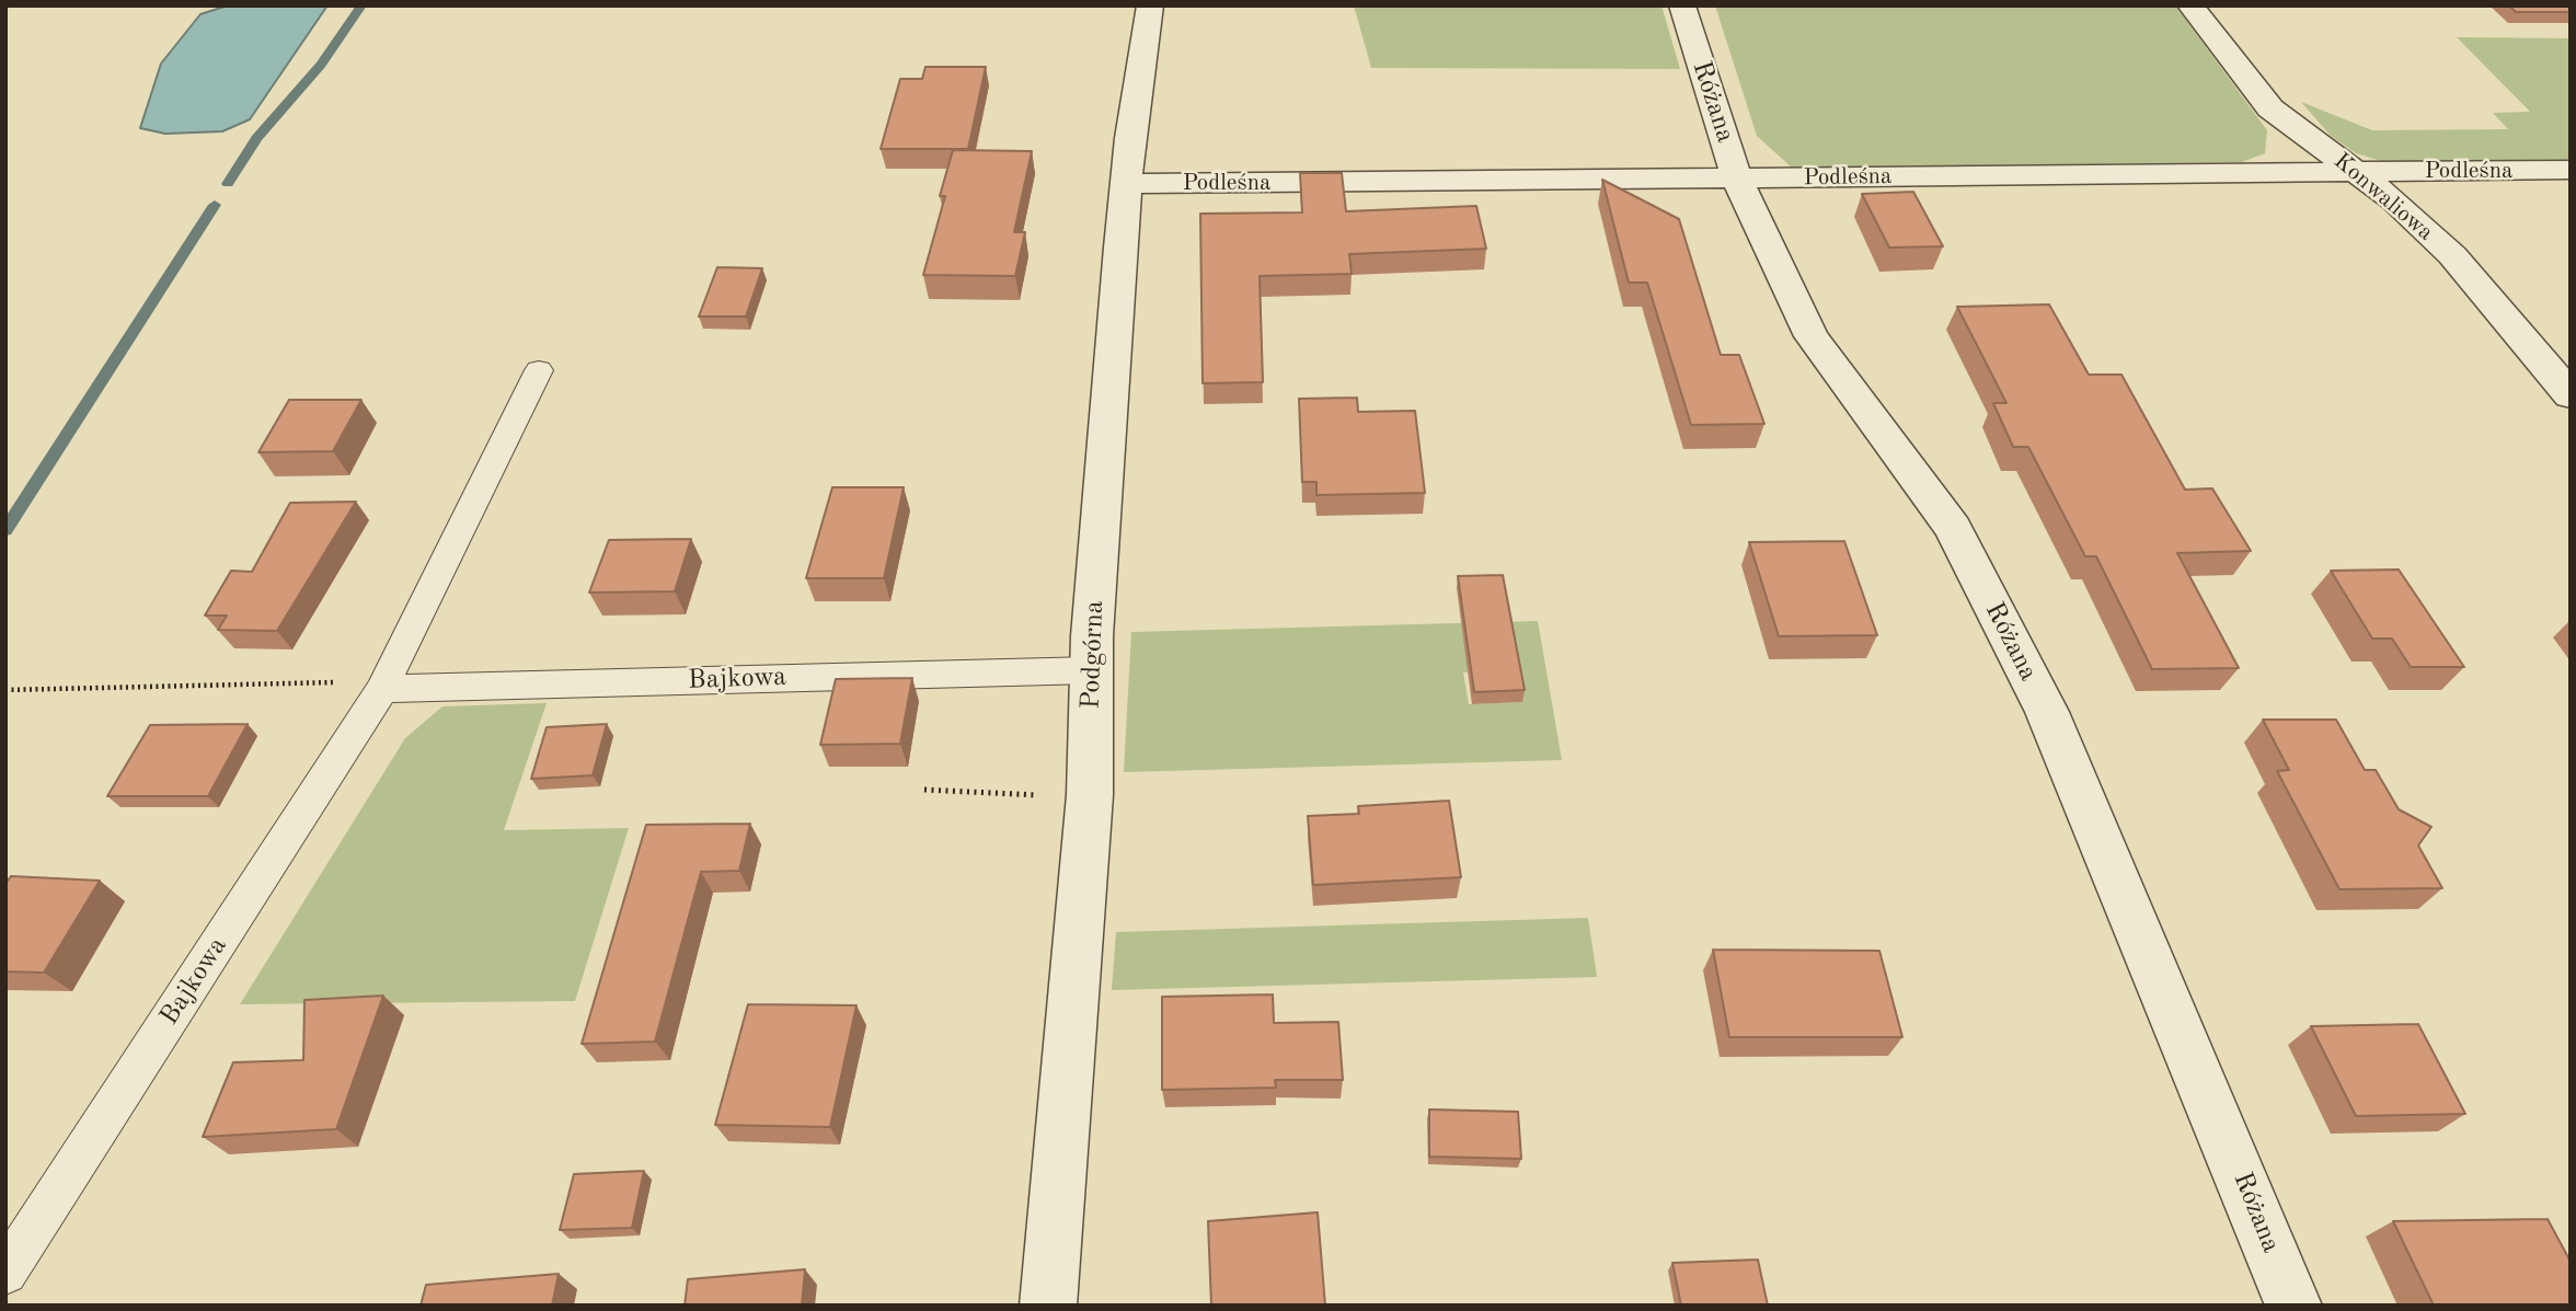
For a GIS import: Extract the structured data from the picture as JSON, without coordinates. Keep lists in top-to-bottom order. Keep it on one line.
{"streets":{"street":["Różana","Podleśna","Konwaliowa","Podgórna"],"lane":["Bajkowa"]},"crossings":[["Różana","Podleśna"],["Podleśna","Konwaliowa"],["Podleśna","Podgórna"],["Podgórna","Bajkowa"]]}
